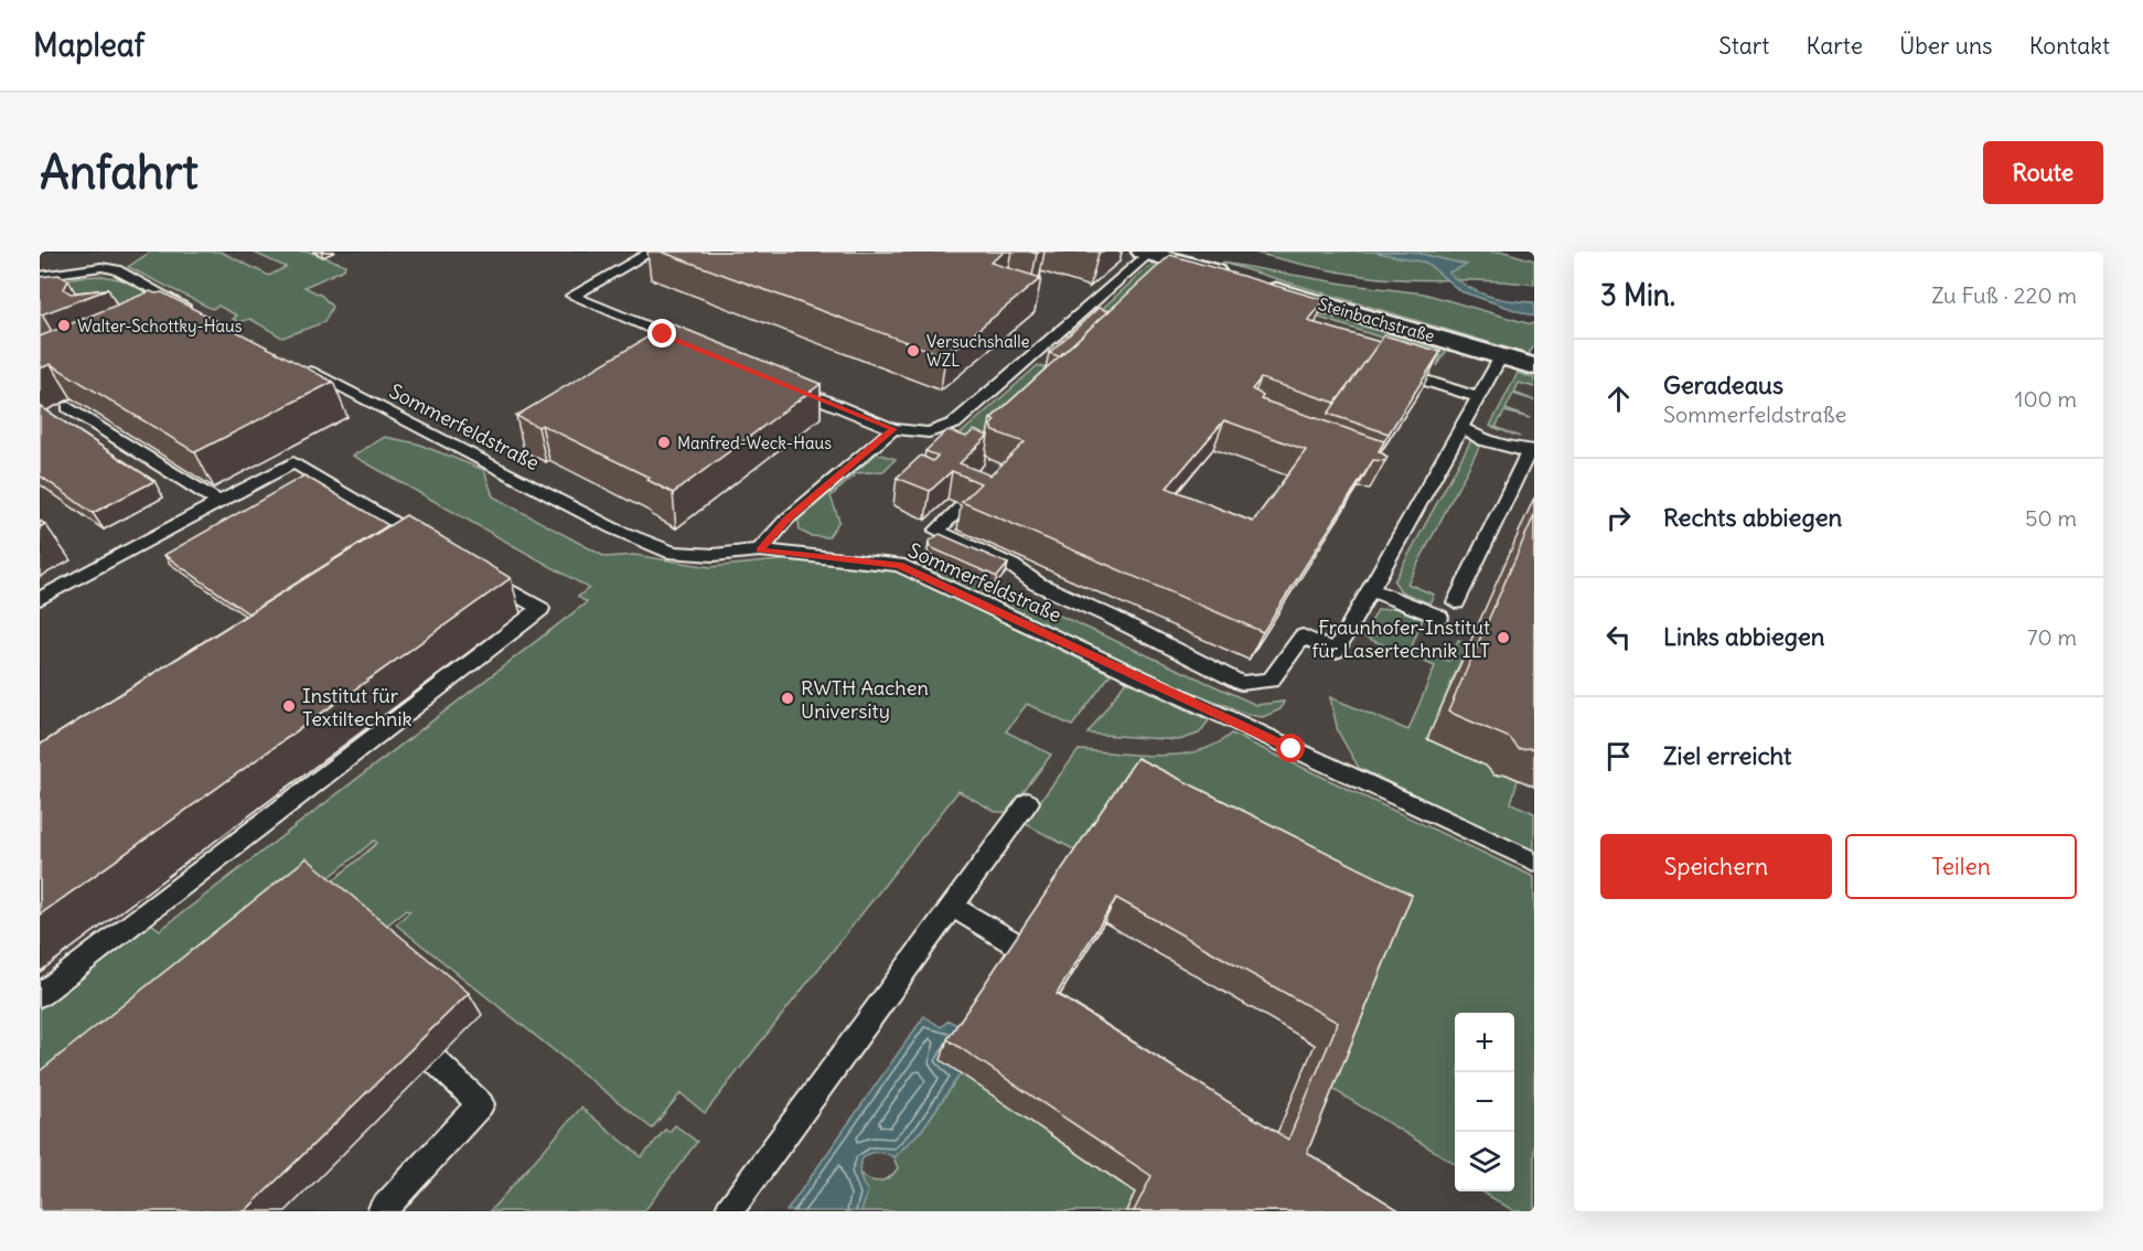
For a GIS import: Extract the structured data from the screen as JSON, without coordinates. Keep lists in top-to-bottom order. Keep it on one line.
{"streets":{"street":["Steinbachstraße"],"lane":["Sommerfeldstraße"]},"places":["Walter-Schottky-Haus","Versuchshalle WZL","Manfred-Weck-Haus","Fraunhofer-Institut für Lasertechnik ILT","RWTH Aachen University","Institut für Textiltechnik"],"page":{"header":"Mapleaf","nav":["Start","Karte","Über uns","Kontakt"],"buttons":["Route",["Speichern","Teilen"]],"title":"Anfahrt","heading":["3 Min.","Zu Fuß · 220 m"],"list":[["Geradeaus","Sommerfeldstraße","100 m"],["Rechts abbiegen","50 m"],["Links abbiegen","70 m"],"Ziel erreicht"],"map_buttons":["+","−"]}}
